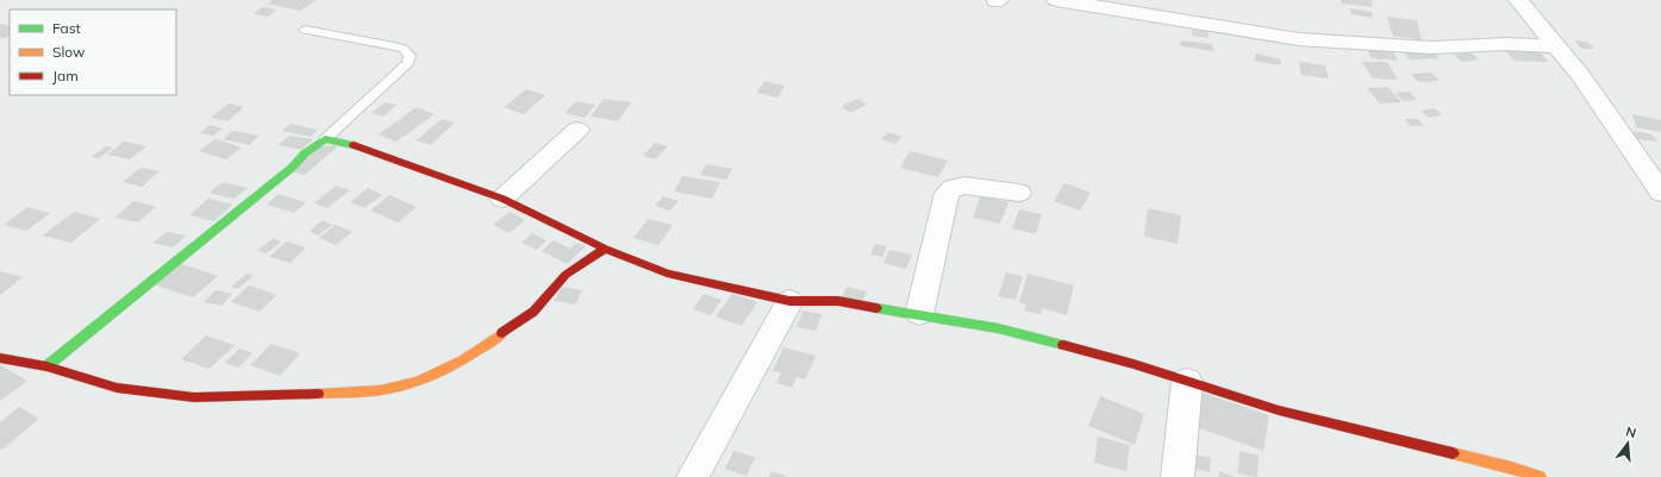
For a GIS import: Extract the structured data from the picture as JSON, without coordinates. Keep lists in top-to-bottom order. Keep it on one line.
{"legend":["Fast","Slow","Jam"],"north":"top"}
